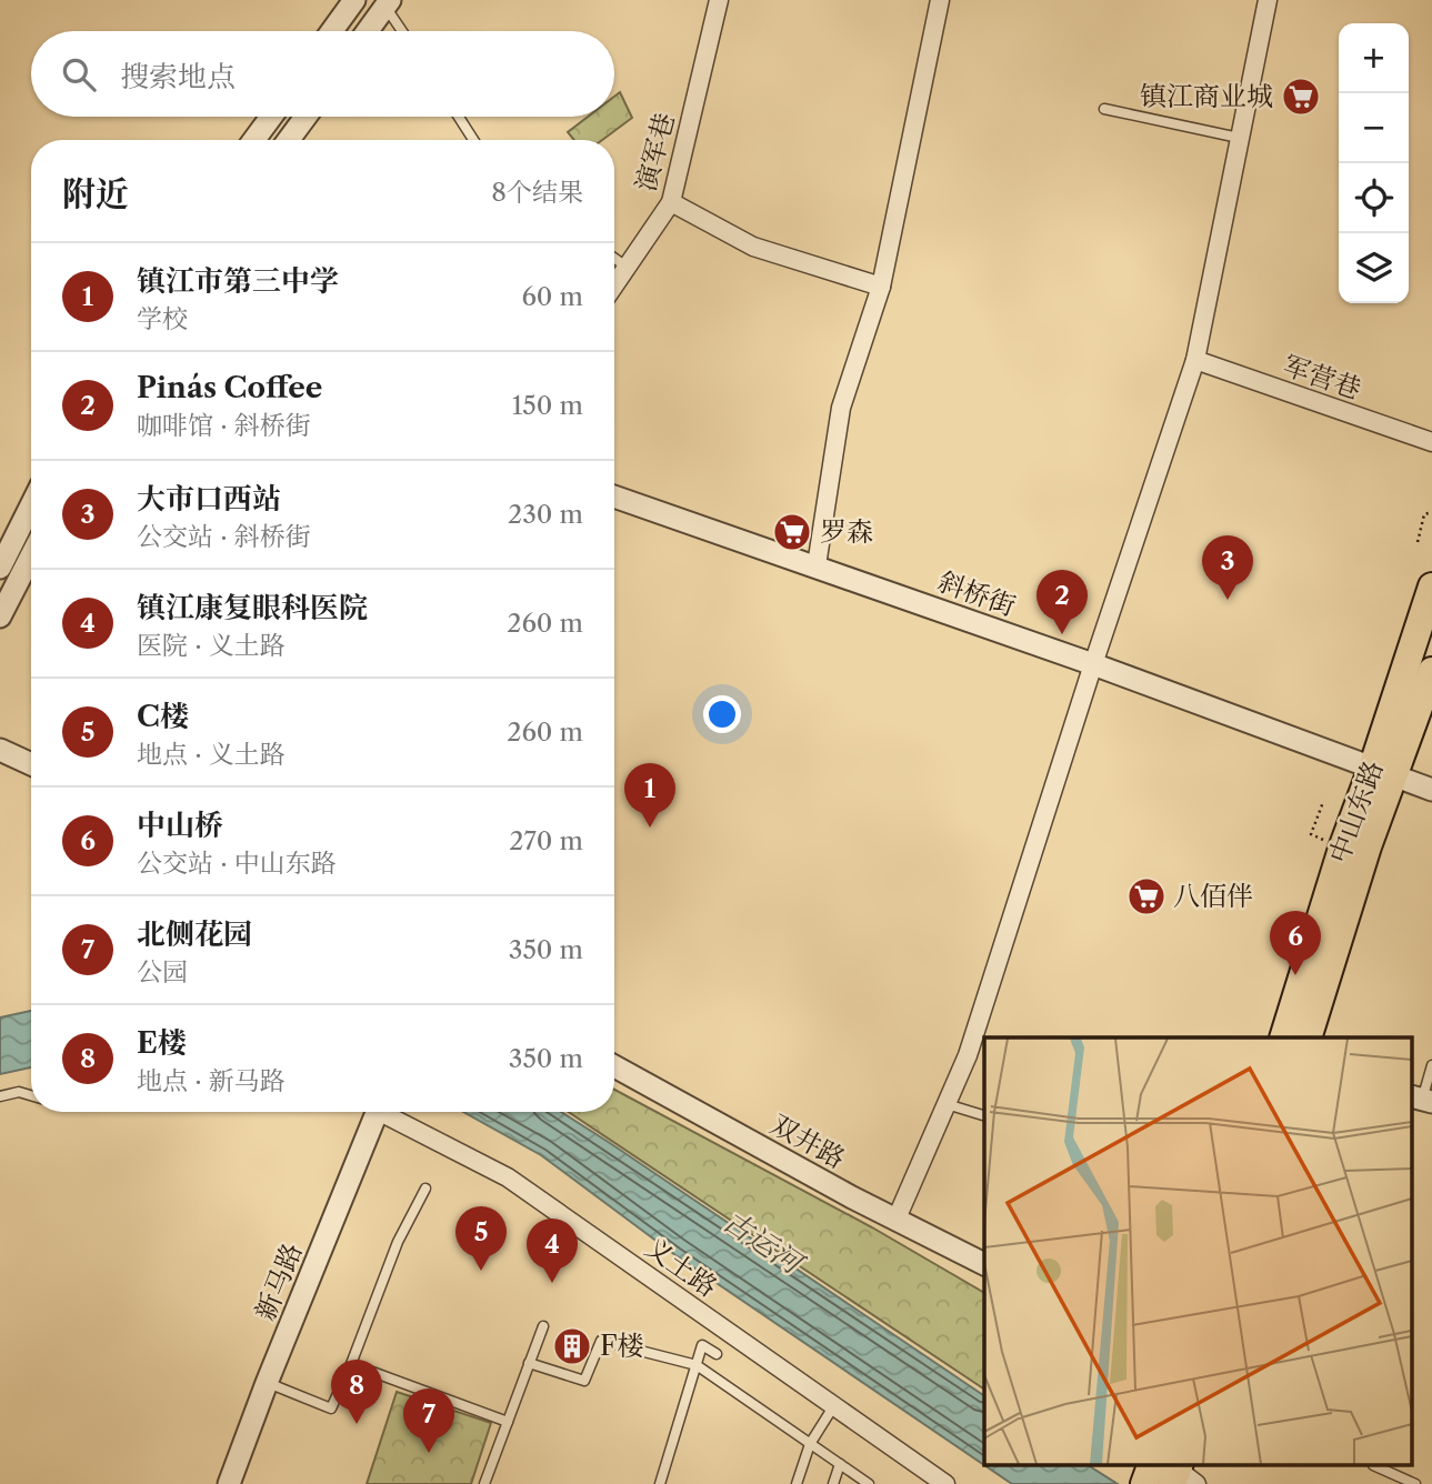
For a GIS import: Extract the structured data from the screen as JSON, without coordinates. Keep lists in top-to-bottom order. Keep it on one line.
{"streets":{"main road":["中山东路"],"street":["演军巷","军营巷","斜桥街","双井路","义土路","新马路"]},"crossings":[["斜桥街","中山东路"]],"water":["古运河"],"places":{"supermarket":["镇江商业城","罗森","八佰伴"],"building":["F楼"]},"page":{"map_buttons":["+","−"],"search":"搜索地点","heading":["附近","8个结果"],"list":[{"mark":"1","name":"镇江市第三中学","note":"学校","value":"60 m"},{"mark":"2","name":"Pinás Coffee","note":"咖啡馆 · 斜桥街","value":"150 m"},{"mark":"3","name":"大市口西站","note":"公交站 · 斜桥街","value":"230 m"},{"mark":"4","name":"镇江康复眼科医院","note":"医院 · 义土路","value":"260 m"},{"mark":"5","name":"C楼","note":"地点 · 义土路","value":"260 m"},{"mark":"6","name":"中山桥","note":"公交站 · 中山东路","value":"270 m"},{"mark":"7","name":"北侧花园","note":"公园","value":"350 m"},{"mark":"8","name":"E楼","note":"地点 · 新马路","value":"350 m"}],"pins":["3","2","1","6","5","4","8","7"]}}
